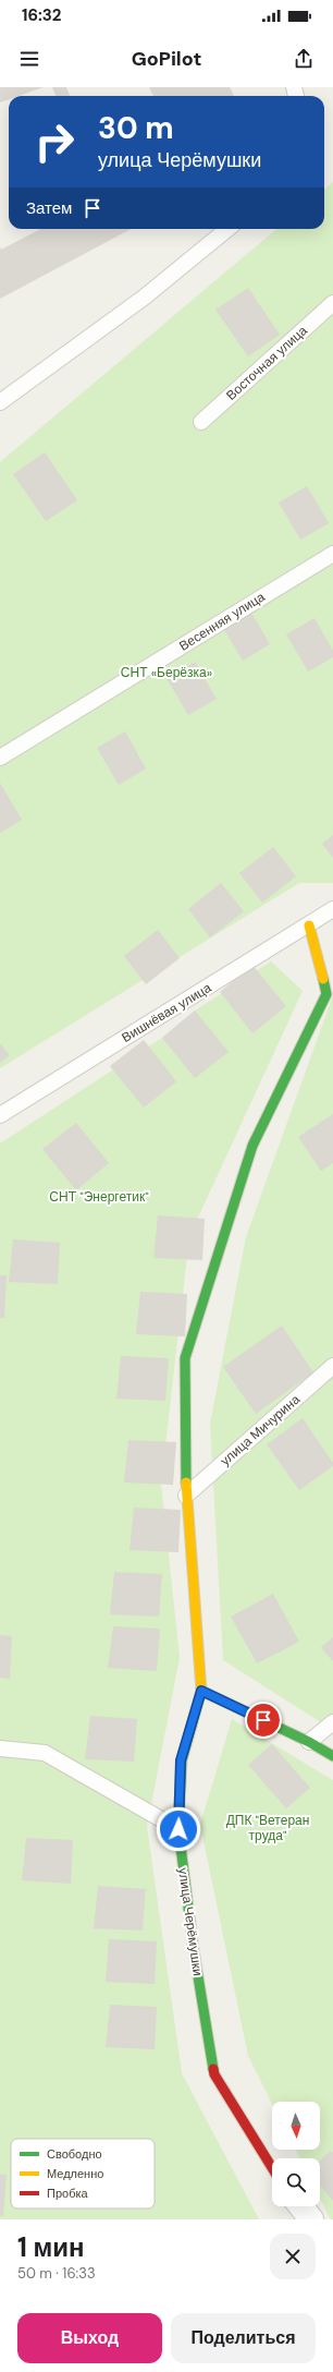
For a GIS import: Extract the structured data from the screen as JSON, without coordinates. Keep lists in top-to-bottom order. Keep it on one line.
{"streets":{"street":["улица Черёмушки"],"lane":["Восточная улица","Весенняя улица","Вишнёвая улица","улица Мичурина"]},"parks":["СНТ «Берёзка»","СНТ \"Энергетик\"","ДПК \"Ветеран труда\""],"legend":["Свободно","Медленно","Пробка"],"north":"bottom","page":{"status":"16:32","header":"GoPilot","turn":["30 m","улица Черёмушки"],"then":"Затем","heading":["1 мин","50 m · 16:33"],"buttons":["Выход","Поделиться"]}}
